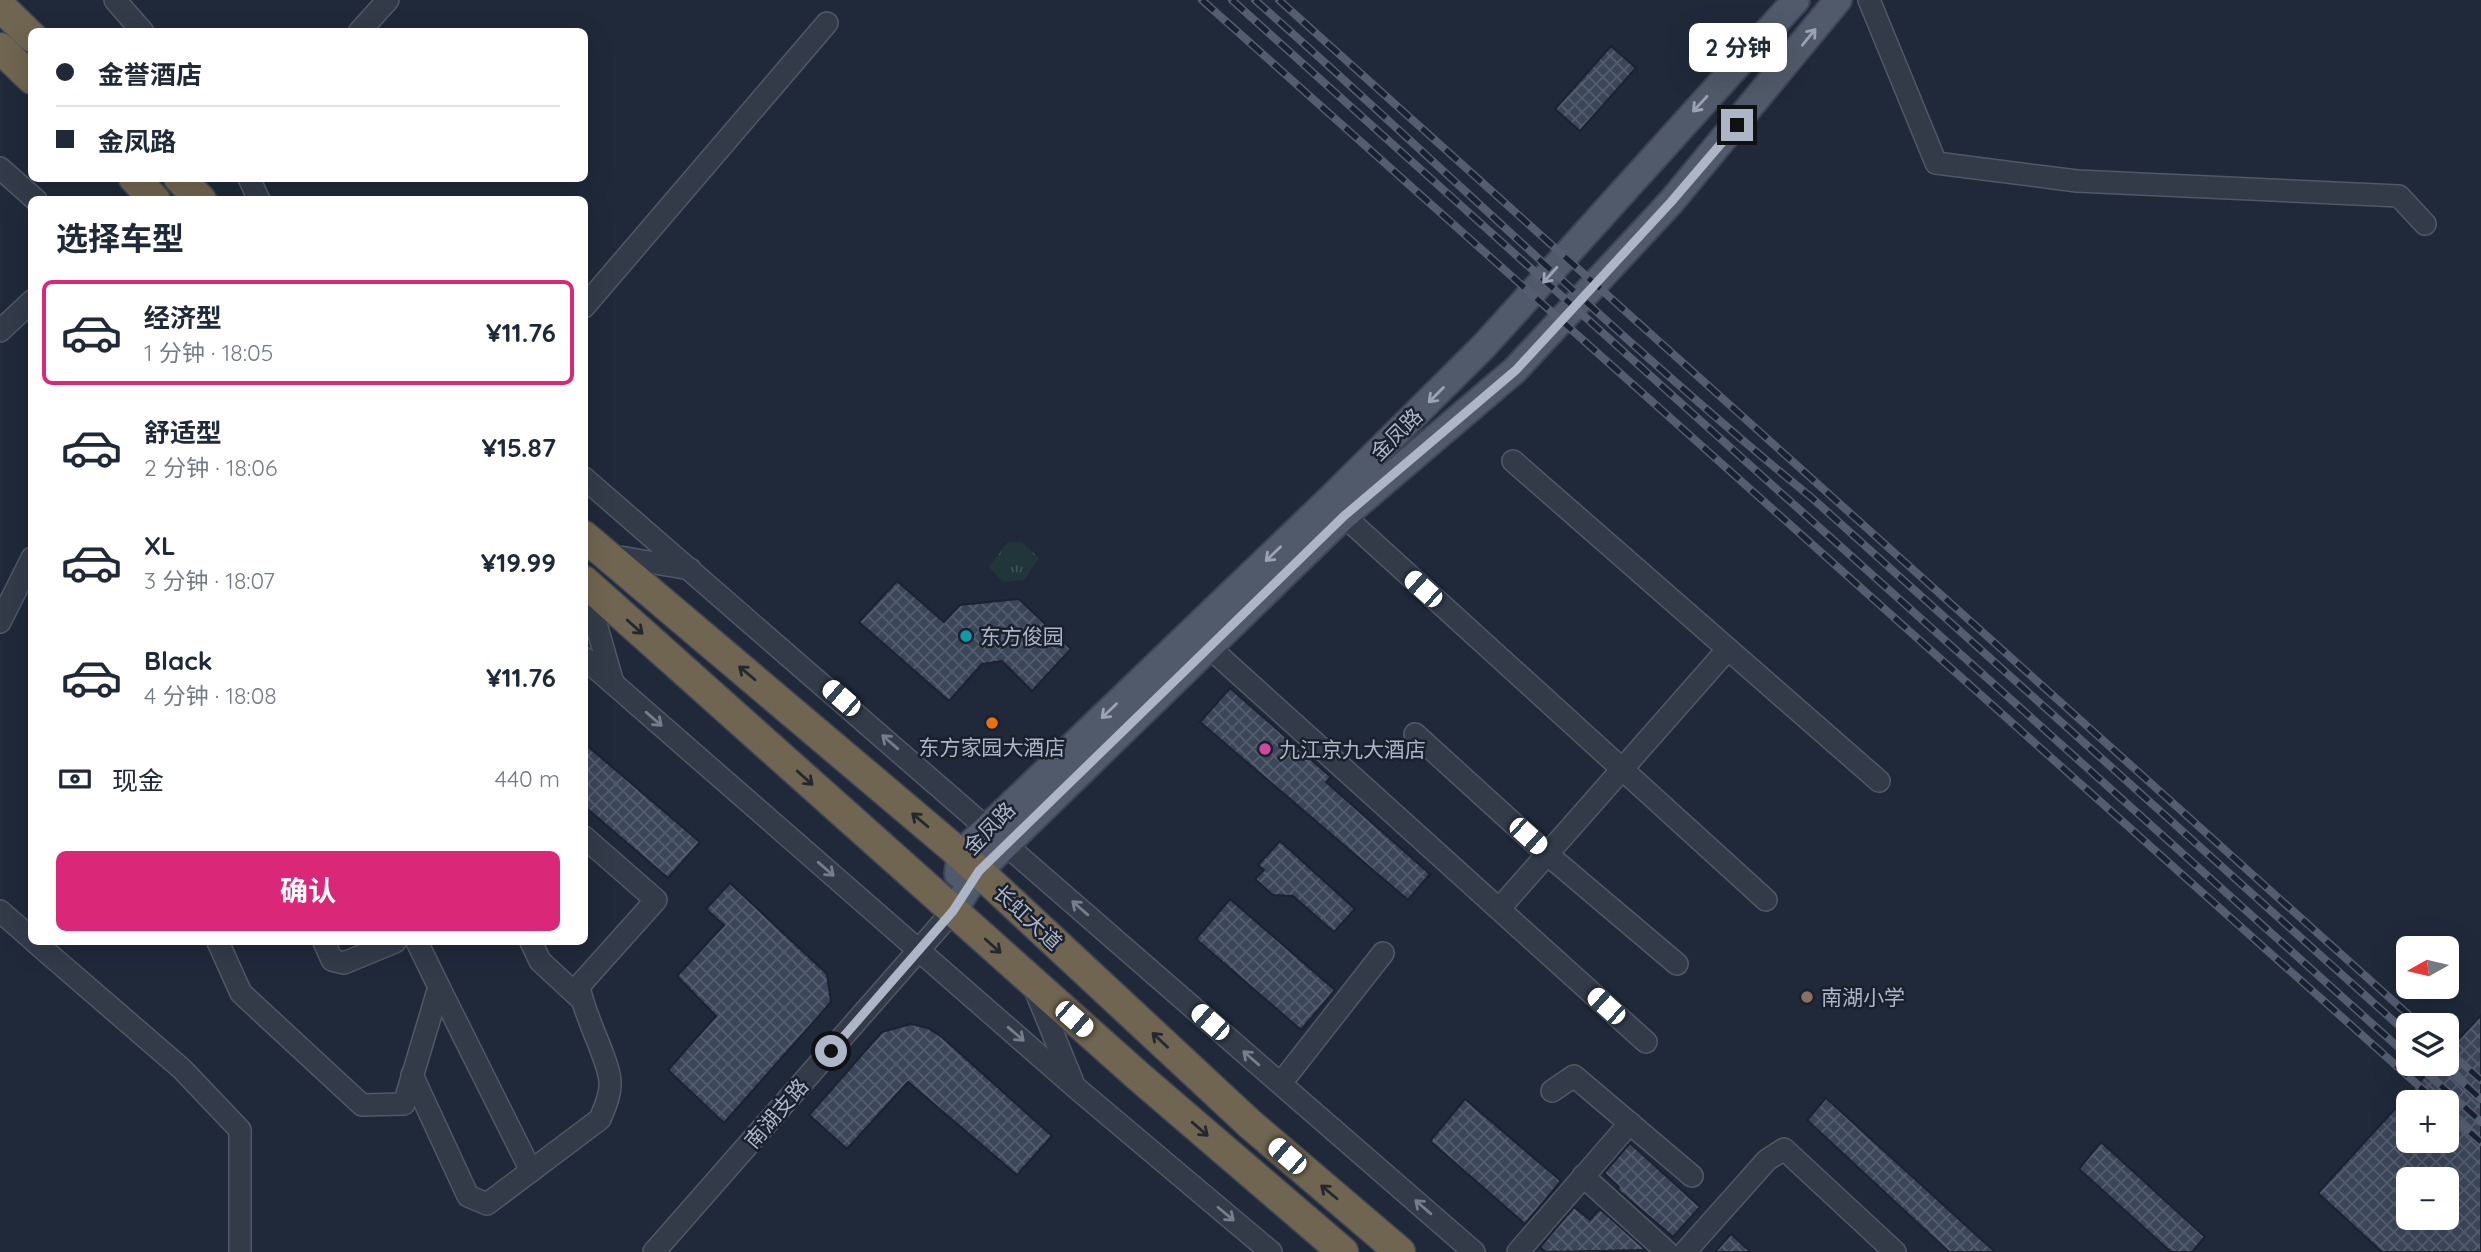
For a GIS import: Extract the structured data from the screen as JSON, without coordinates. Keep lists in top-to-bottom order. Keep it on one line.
{"streets":{"highway":["长虹大道"],"main road":["金凤路"],"street":["南湖支路"]},"crossings":[["金凤路","长虹大道"],["金凤路","南湖支路"]],"places":["东方俊园","东方家园大酒店","九江京九大酒店","南湖小学"],"north":"left","page":{"bubble":"2 分钟","banner":["金誉酒店","金凤路"],"heading":"选择车型","list":[{"name":"经济型","note":"1 分钟 · 18:05","value":"¥11.76"},{"name":"舒适型","note":"2 分钟 · 18:06","value":"¥15.87"},{"name":"XL","note":"3 分钟 · 18:07","value":"¥19.99"},{"name":"Black","note":"4 分钟 · 18:08","value":"¥11.76"}],"pay":["现金","440 m"],"buttons":"确认","map_buttons":["+","−"]}}
